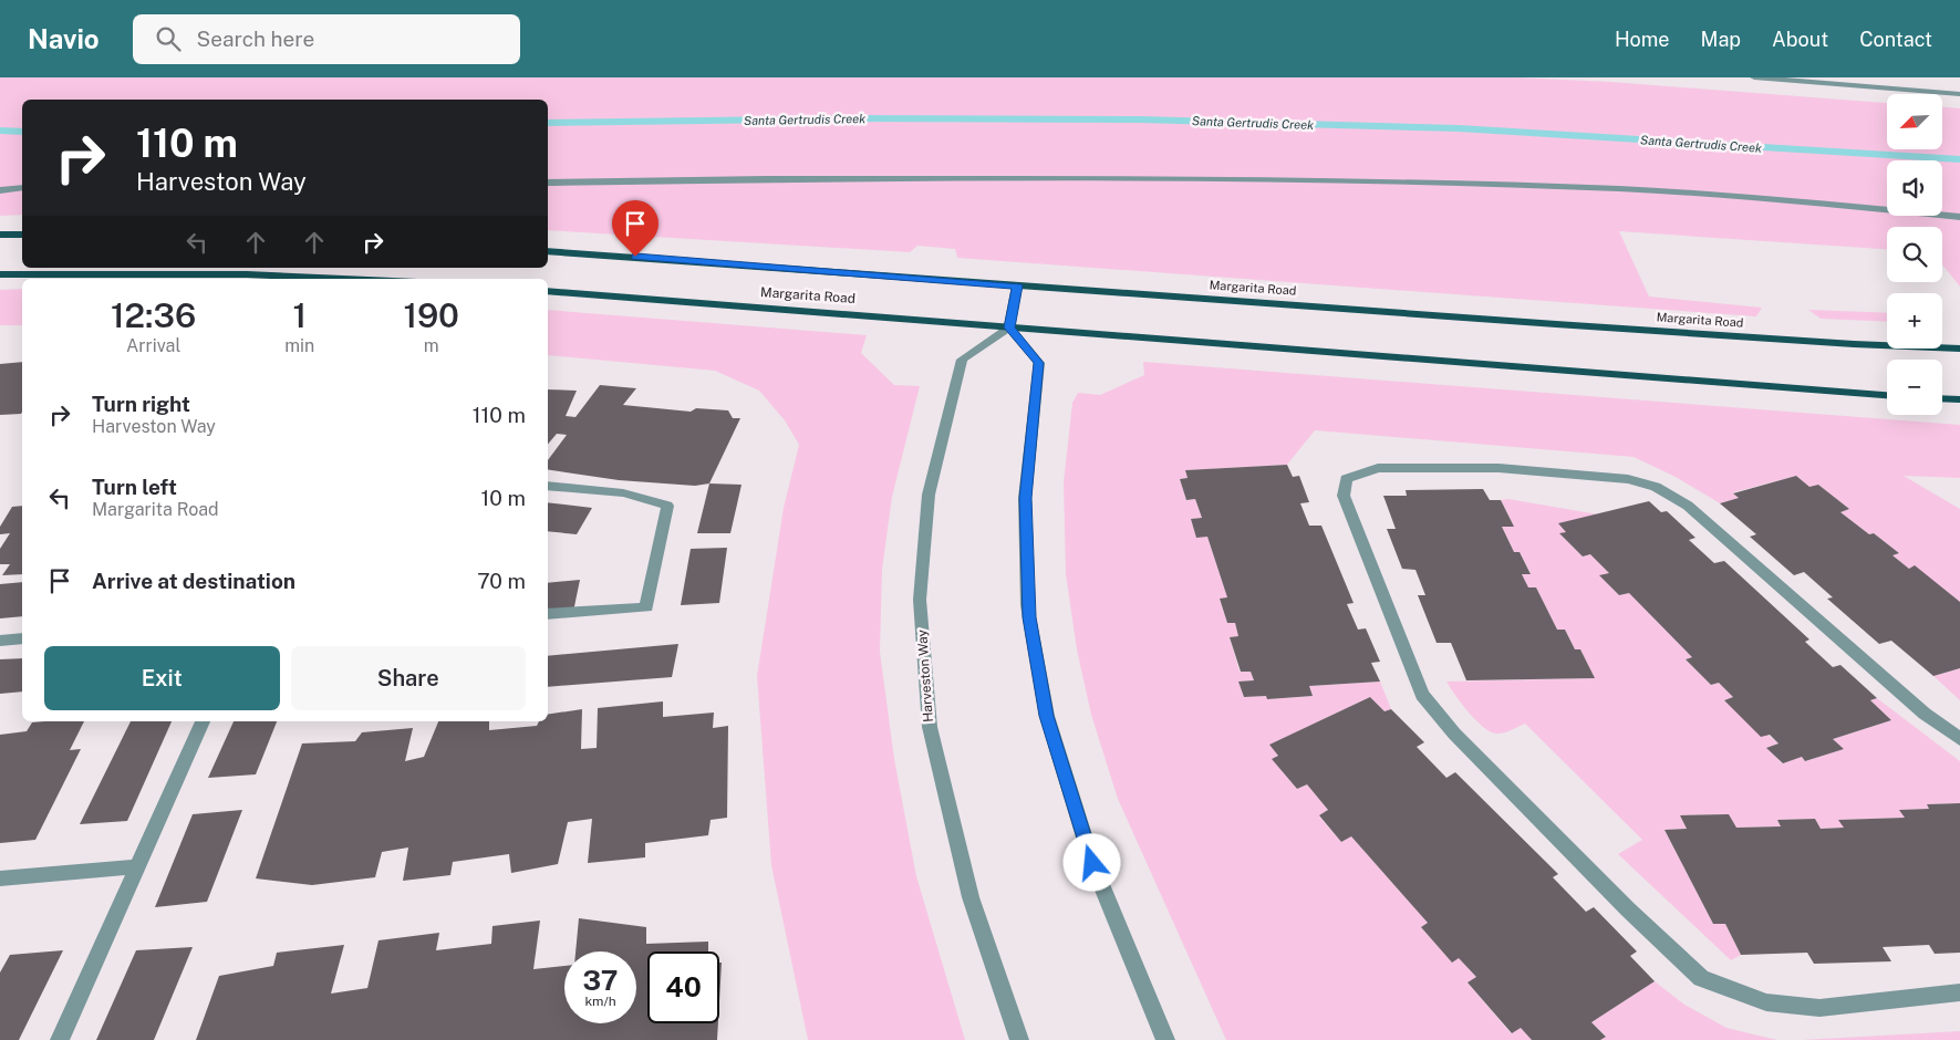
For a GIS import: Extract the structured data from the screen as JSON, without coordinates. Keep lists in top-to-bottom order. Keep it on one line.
{"streets":{"main road":["Margarita Road"],"street":["Harveston Way"]},"crossings":[["Margarita Road","Harveston Way"]],"water":["Santa Gertrudis Creek"],"north":"bottom left","page":{"header":"Navio","search":"Search here","nav":["Home","Map","About","Contact"],"map_buttons":["+","−"],"turn":["110 m","Harveston Way"],"eta":["12:36","Arrival","1","min","190","m"],"list":[{"name":"Turn right","note":"Harveston Way","value":"110 m"},{"name":"Turn left","note":"Margarita Road","value":"10 m"},{"name":"Arrive at destination","value":"70 m"}],"buttons":["Exit","Share"],"speed":"37 km/h","limit":"40"}}
